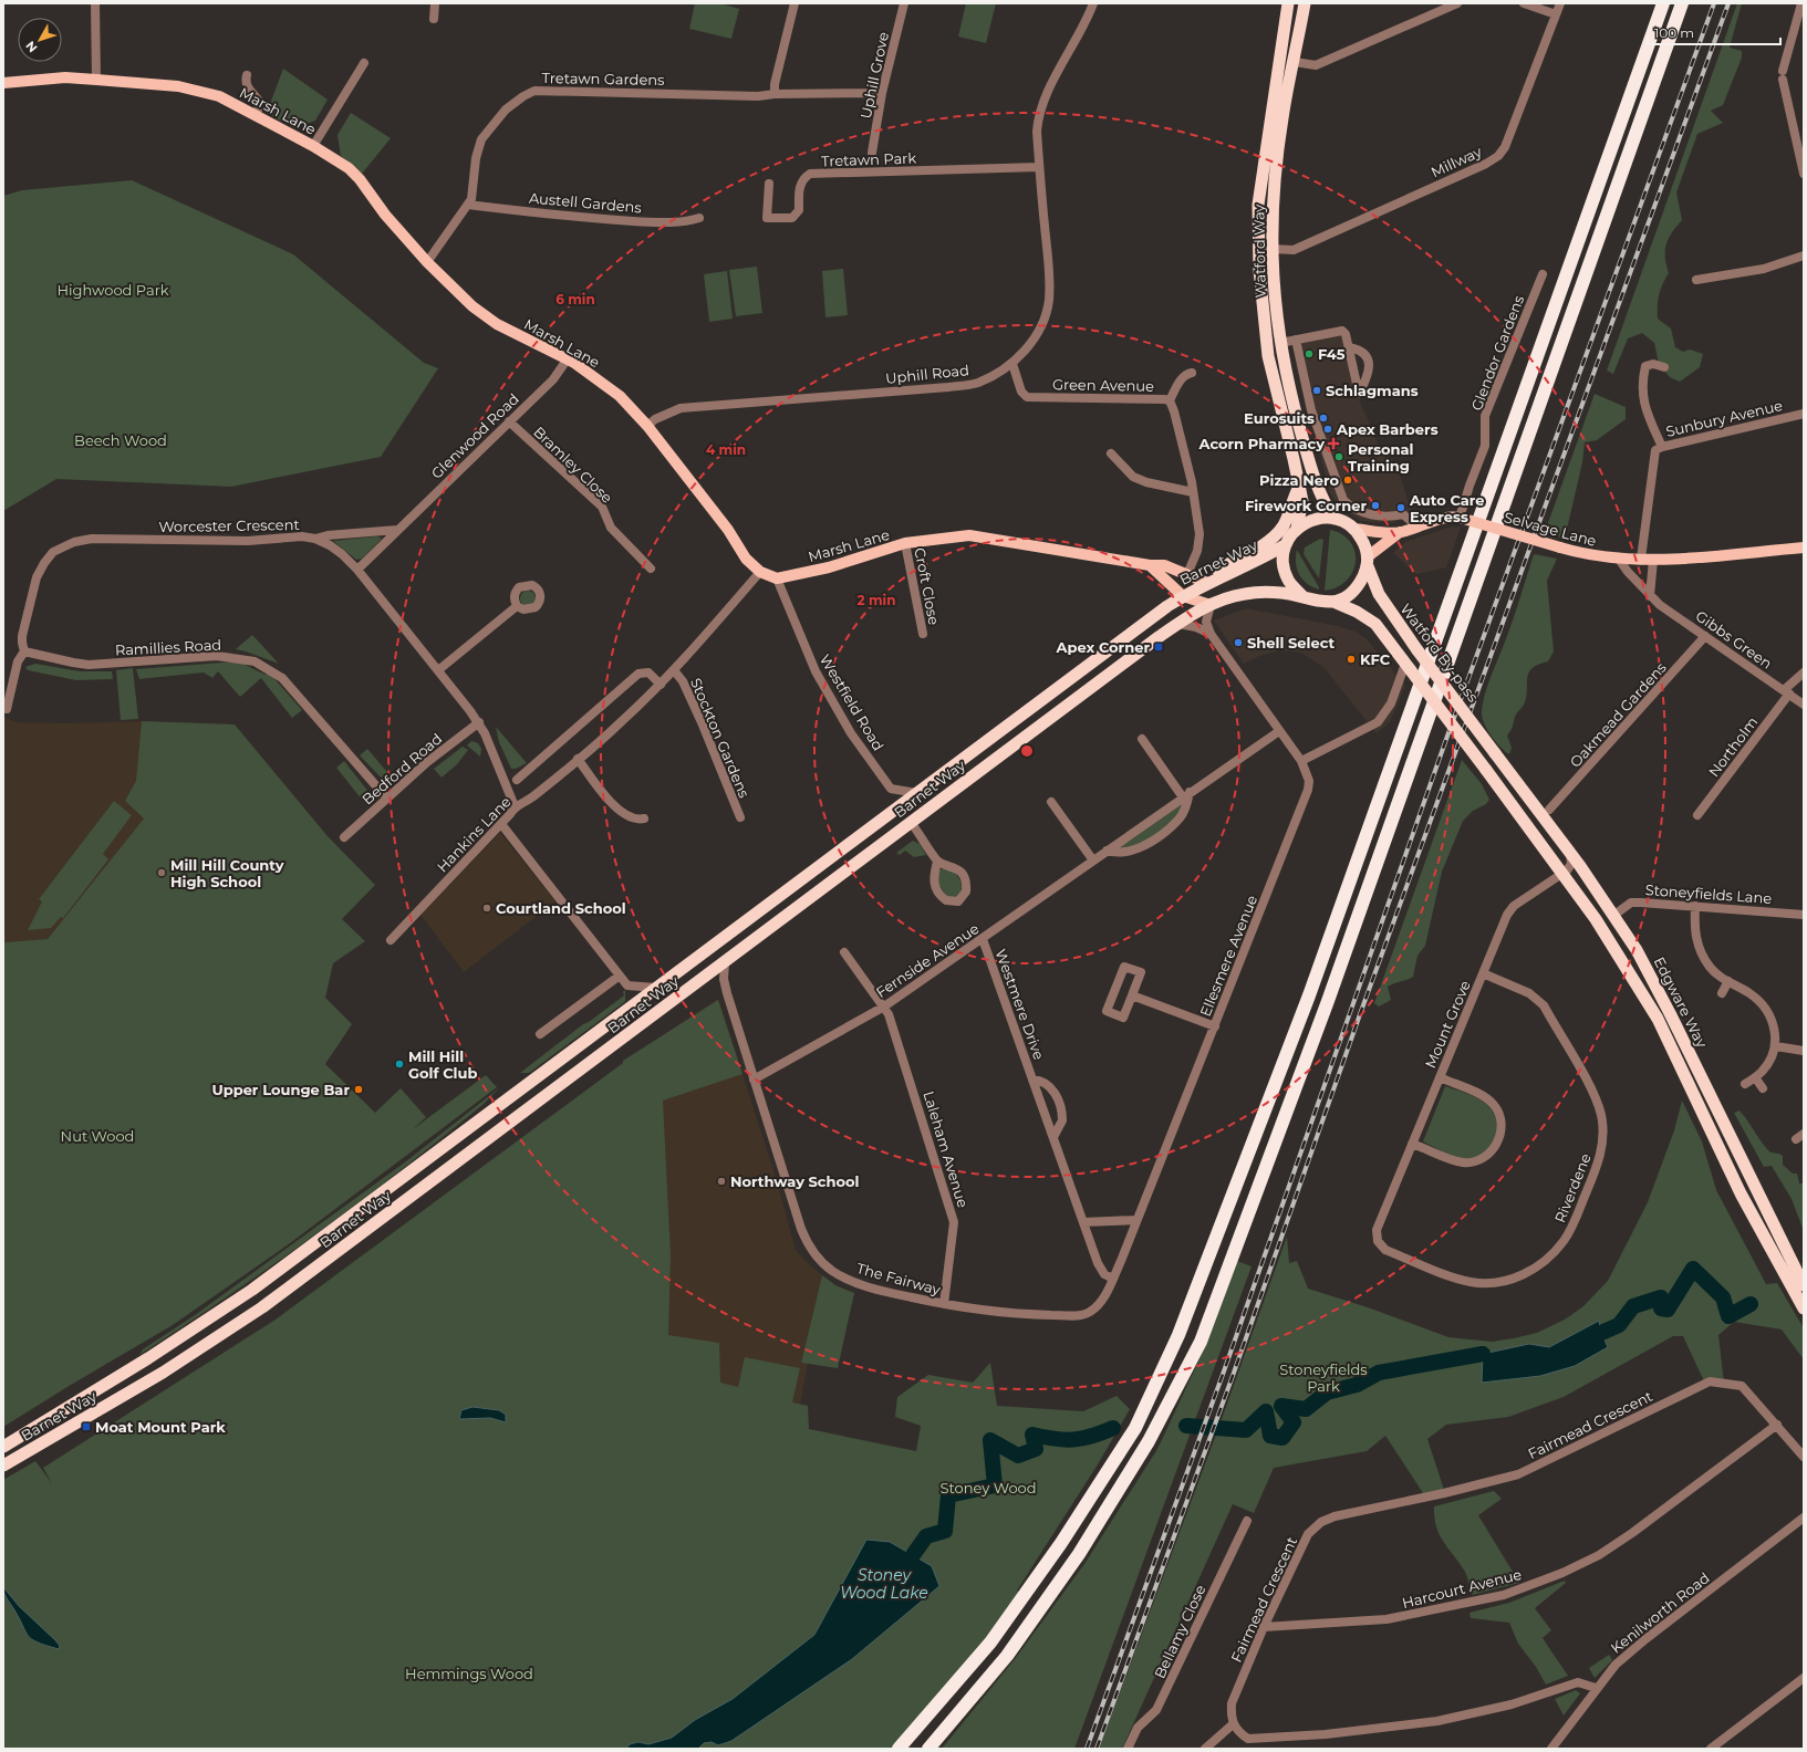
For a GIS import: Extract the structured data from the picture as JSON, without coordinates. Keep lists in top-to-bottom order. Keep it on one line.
{"streets":{"highway":["Watford Way","Barnet Way","Watford By-pass","Edgware Way"],"main road":["Marsh Lane","Selvage Lane"],"street":["Uphill Grove","Tretawn Gardens","Tretawn Park","Millway","Austell Gardens","Glendor Gardens","Uphill Road","Green Avenue","Sunbury Avenue","Glenwood Road","Bramley Close","Worcester Crescent","Croft Close","Gibbs Green","Ramillies Road","Westfield Road","Oakmead Gardens","Stockton Gardens","Northolm","Bedford Road","Hankins Lane","Stoneyfields Lane","Ellesmere Avenue","Fernside Avenue","Westmere Drive","Mount Grove","Laleham Avenue","Riverdene","The Fairway","Fairmead Crescent","Harcourt Avenue","Kenilworth Road","Bellamy Close"]},"crossings":[["Uphill Grove","Tretawn Gardens"],["Tretawn Gardens","Marsh Lane"],["Tretawn Gardens","Austell Gardens"],["Marsh Lane","Uphill Road"],["Marsh Lane","Green Avenue"],["Marsh Lane","Glenwood Road"],["Marsh Lane","Barnet Way"],["Marsh Lane","Croft Close"],["Marsh Lane","Westfield Road"],["Marsh Lane","Hankins Lane"],["Tretawn Park","Uphill Road"],["Millway","Watford Way"],["Watford Way","Selvage Lane"],["Watford Way","Barnet Way"],["Watford Way","Watford By-pass"],["Glendor Gardens","Selvage Lane"],["Uphill Road","Green Avenue"],["Sunbury Avenue","Selvage Lane"],["Glenwood Road","Bramley Close"],["Glenwood Road","Worcester Crescent"],["Worcester Crescent","Ramillies Road"],["Worcester Crescent","Bedford Road"],["Worcester Crescent","Hankins Lane"],["Selvage Lane","Barnet Way"],["Selvage Lane","Gibbs Green"],["Selvage Lane","Watford By-pass"],["Barnet Way","Watford By-pass"],["Barnet Way","Westfield Road"],["Barnet Way","Ellesmere Avenue"],["Barnet Way","The Fairway"],["Gibbs Green","Oakmead Gardens"],["Gibbs Green","Northolm"],["Ramillies Road","Bedford Road"],["Watford By-pass","Edgware Way"],["Stockton Gardens","Hankins Lane"],["Stoneyfields Lane","Edgware Way"],["Ellesmere Avenue","Fernside Avenue"],["Ellesmere Avenue","Westmere Drive"],["Ellesmere Avenue","The Fairway"],["Fernside Avenue","Westmere Drive"],["Fernside Avenue","Laleham Avenue"],["Fernside Avenue","The Fairway"],["Edgware Way","Mount Grove"],["Mount Grove","Riverdene"],["Laleham Avenue","The Fairway"],["Fairmead Crescent","Harcourt Avenue"]],"water":["Stoney Wood Lake"],"parks":["Highwood Park","Beech Wood","Nut Wood","Stoneyfields Park","Stoney Wood","Hemmings Wood"],"places":{"other":["F45","Schlagmans","Eurosuits","Apex Barbers","Personal Training","Pizza Nero","Firework Corner","Auto Care Express","Shell Select","KFC","Mill Hill County High School","Courtland School","Mill Hill Golf Club","Upper Lounge Bar","Northway School"],"health":["Acorn Pharmacy"],"transit":["Apex Corner","Moat Mount Park"]},"scale_bar":"100 m","north":"bottom left","rings":["6 min","4 min","2 min"]}
